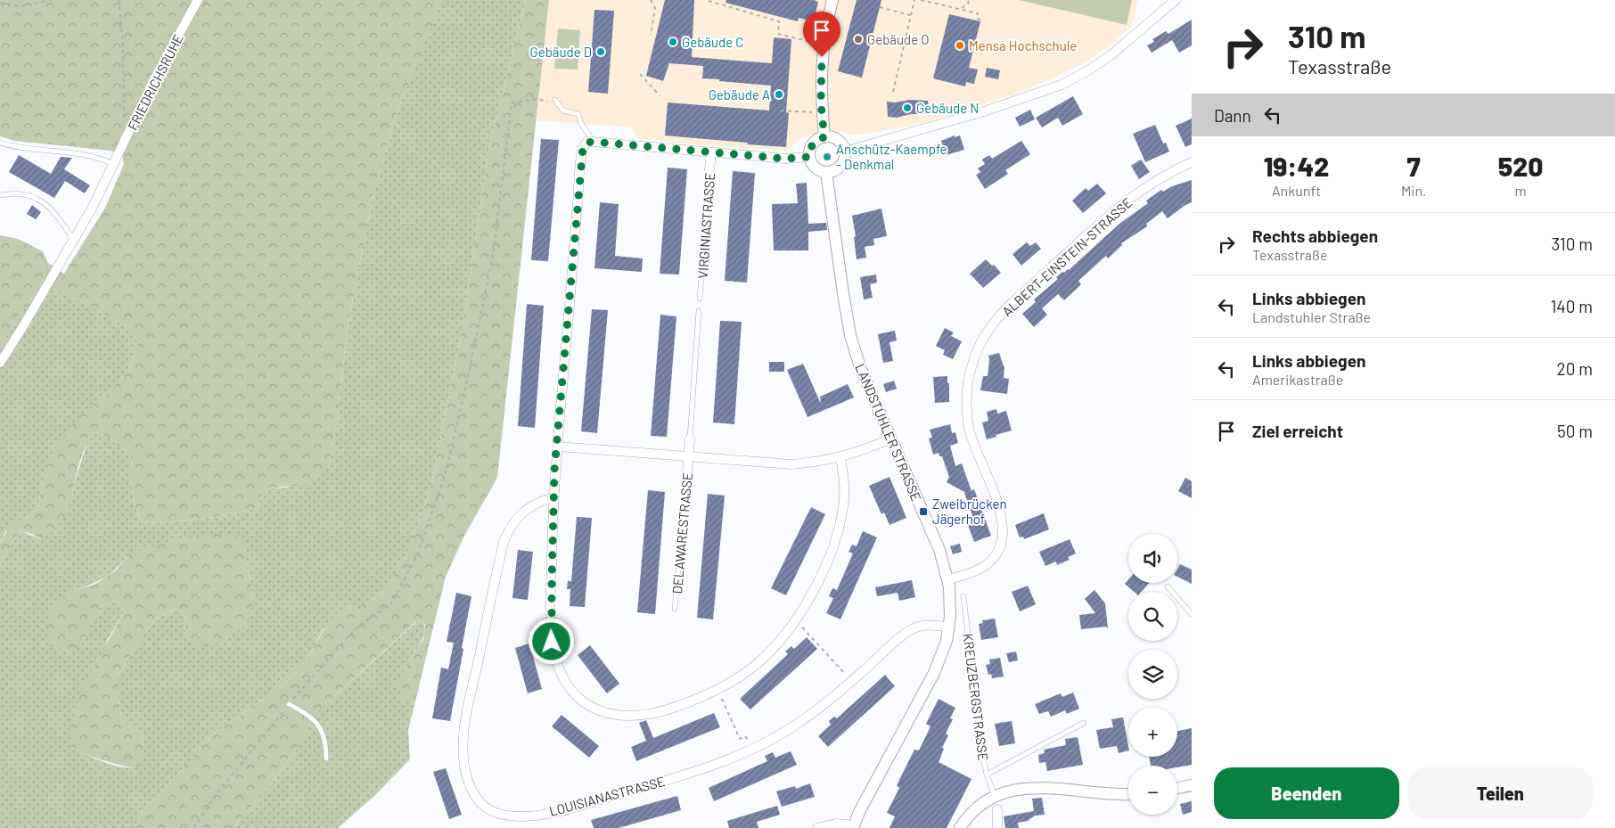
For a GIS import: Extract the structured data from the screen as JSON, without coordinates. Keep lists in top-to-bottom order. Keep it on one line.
{"streets":{"street":["FRIEDRICHSRUHE","VIRGINIASTRASSE","ALBERT-EINSTEIN-STRASSE","LANDSTUHLER STRASSE","DELAWARESTRASSE","LOUISIANASTRASSE"],"lane":["KREUZBERGSTRASSE"]},"crossings":[["ALBERT-EINSTEIN-STRASSE","LANDSTUHLER STRASSE"],["LANDSTUHLER STRASSE","DELAWARESTRASSE"],["LANDSTUHLER STRASSE","LOUISIANASTRASSE"]],"places":{"other":["Gebäude O","Gebäude C","Mensa Hochschule","Gebäude D","Gebäude A","Gebäude N","Anschütz-Kaempfe - Denkmal"],"transit":["Zweibrücken Jägerhof"]},"page":{"turn":["310 m","Texasstraße"],"then":"Dann","eta":["19:42","Ankunft","7","Min.","520","m"],"list":[{"name":"Rechts abbiegen","note":"Texasstraße","value":"310 m"},{"name":"Links abbiegen","note":"Landstuhler Straße","value":"140 m"},{"name":"Links abbiegen","note":"Amerikastraße","value":"20 m"},{"name":"Ziel erreicht","value":"50 m"}],"map_buttons":["+","−"],"buttons":["Beenden","Teilen"]}}
